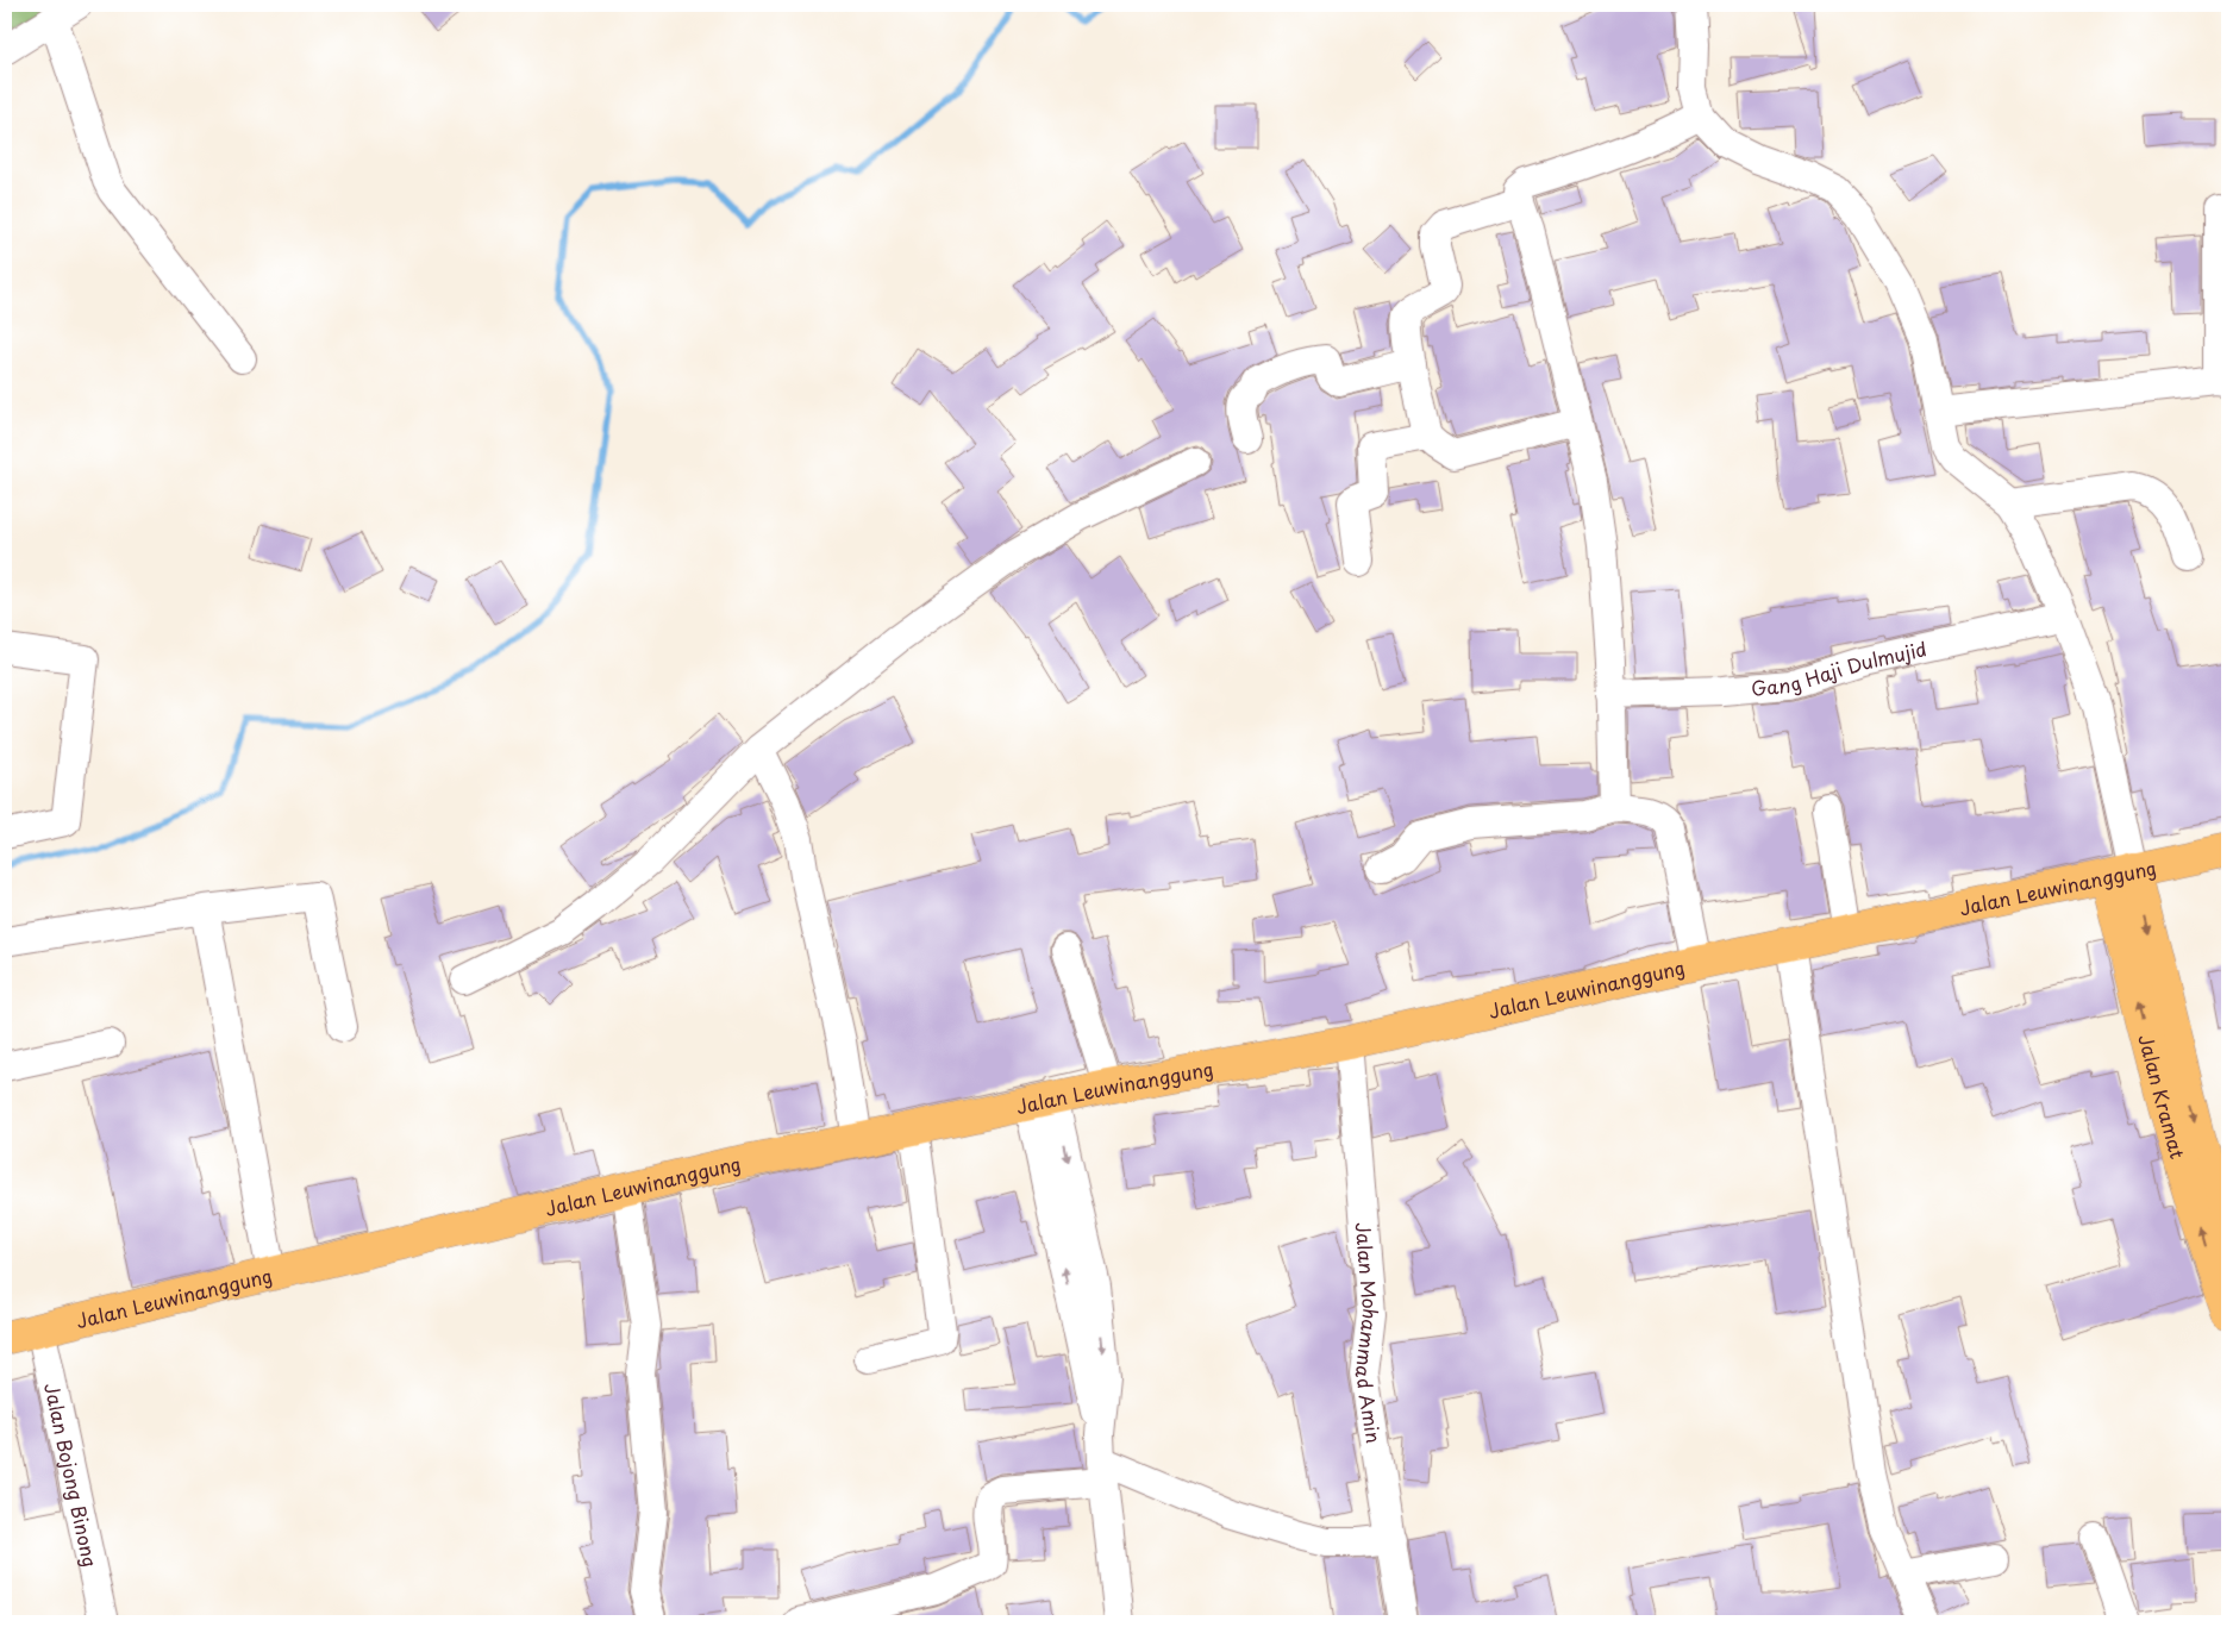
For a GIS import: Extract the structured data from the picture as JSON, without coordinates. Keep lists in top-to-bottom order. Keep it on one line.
{"streets":{"main road":["Jalan Leuwinanggung","Jalan Kramat"],"street":["Gang Haji Dulmujid","Jalan Mohammad Amin","Jalan Bojong Binong"]},"crossings":[["Jalan Leuwinanggung","Jalan Kramat"],["Jalan Leuwinanggung","Jalan Mohammad Amin"],["Jalan Leuwinanggung","Jalan Bojong Binong"]]}
